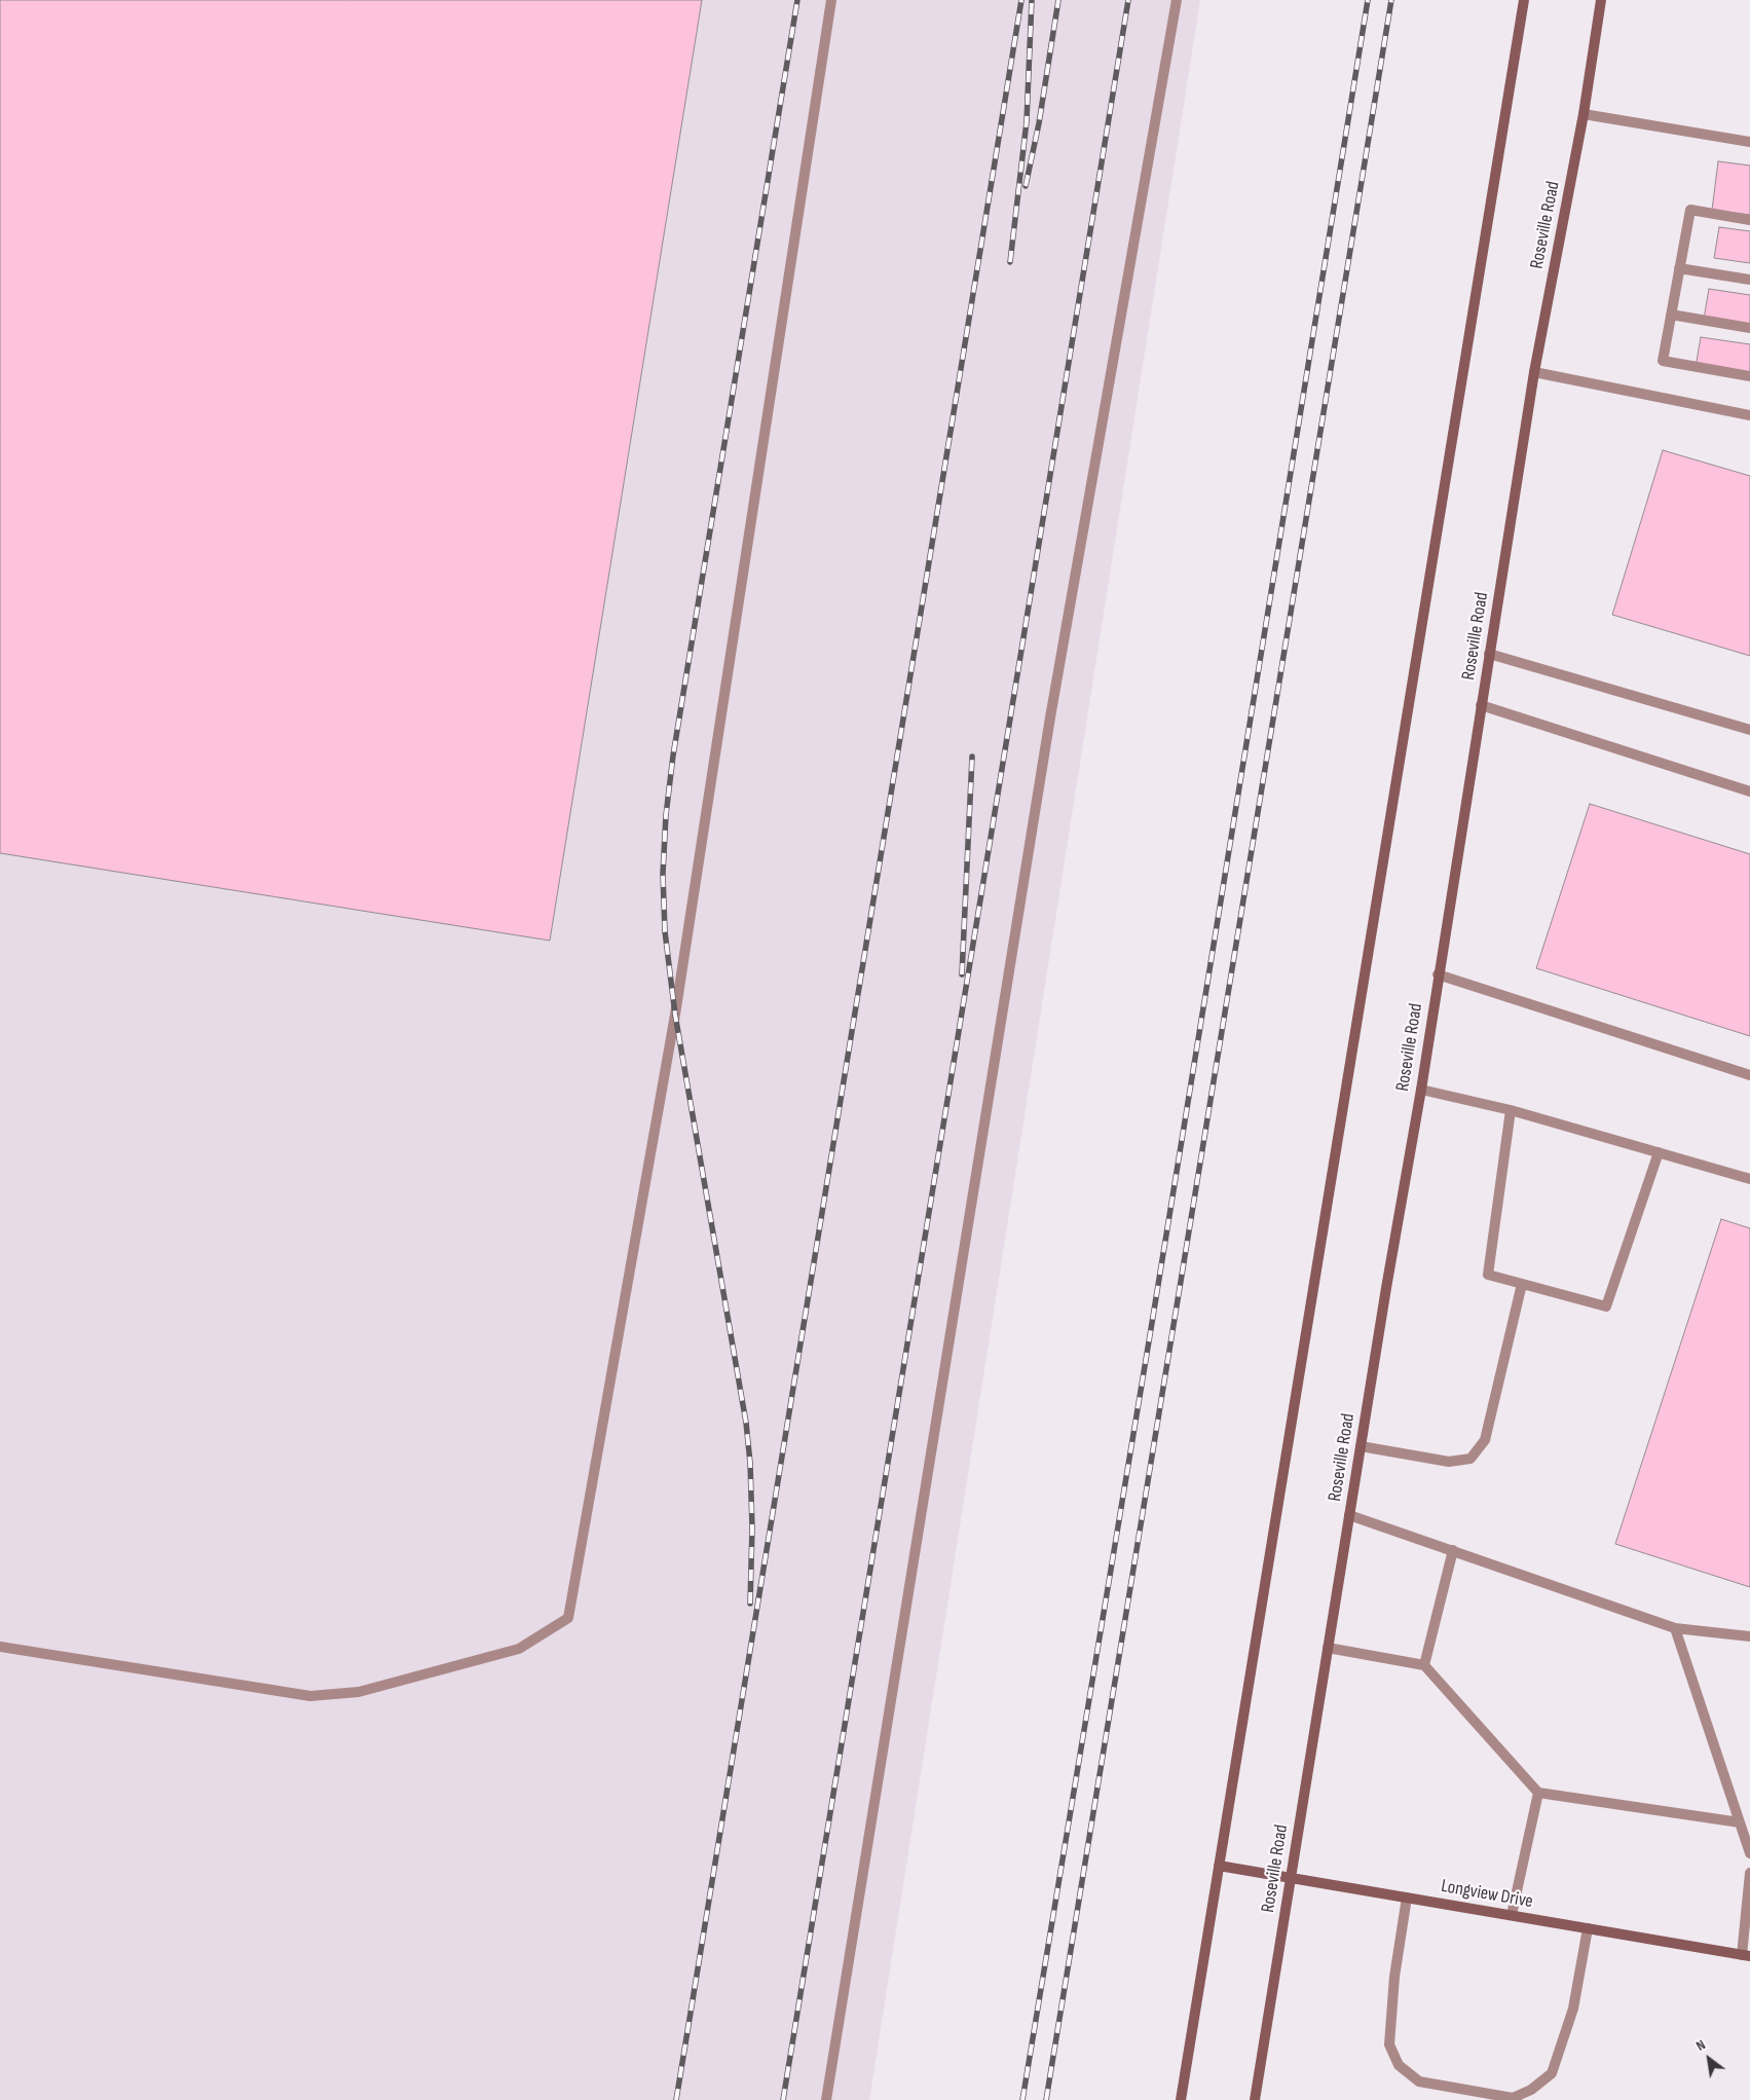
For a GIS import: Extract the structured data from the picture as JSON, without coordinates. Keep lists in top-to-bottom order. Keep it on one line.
{"streets":{"main road":["Roseville Road","Longview Drive"]},"crossings":[["Roseville Road","Longview Drive"]],"north":"top left"}
